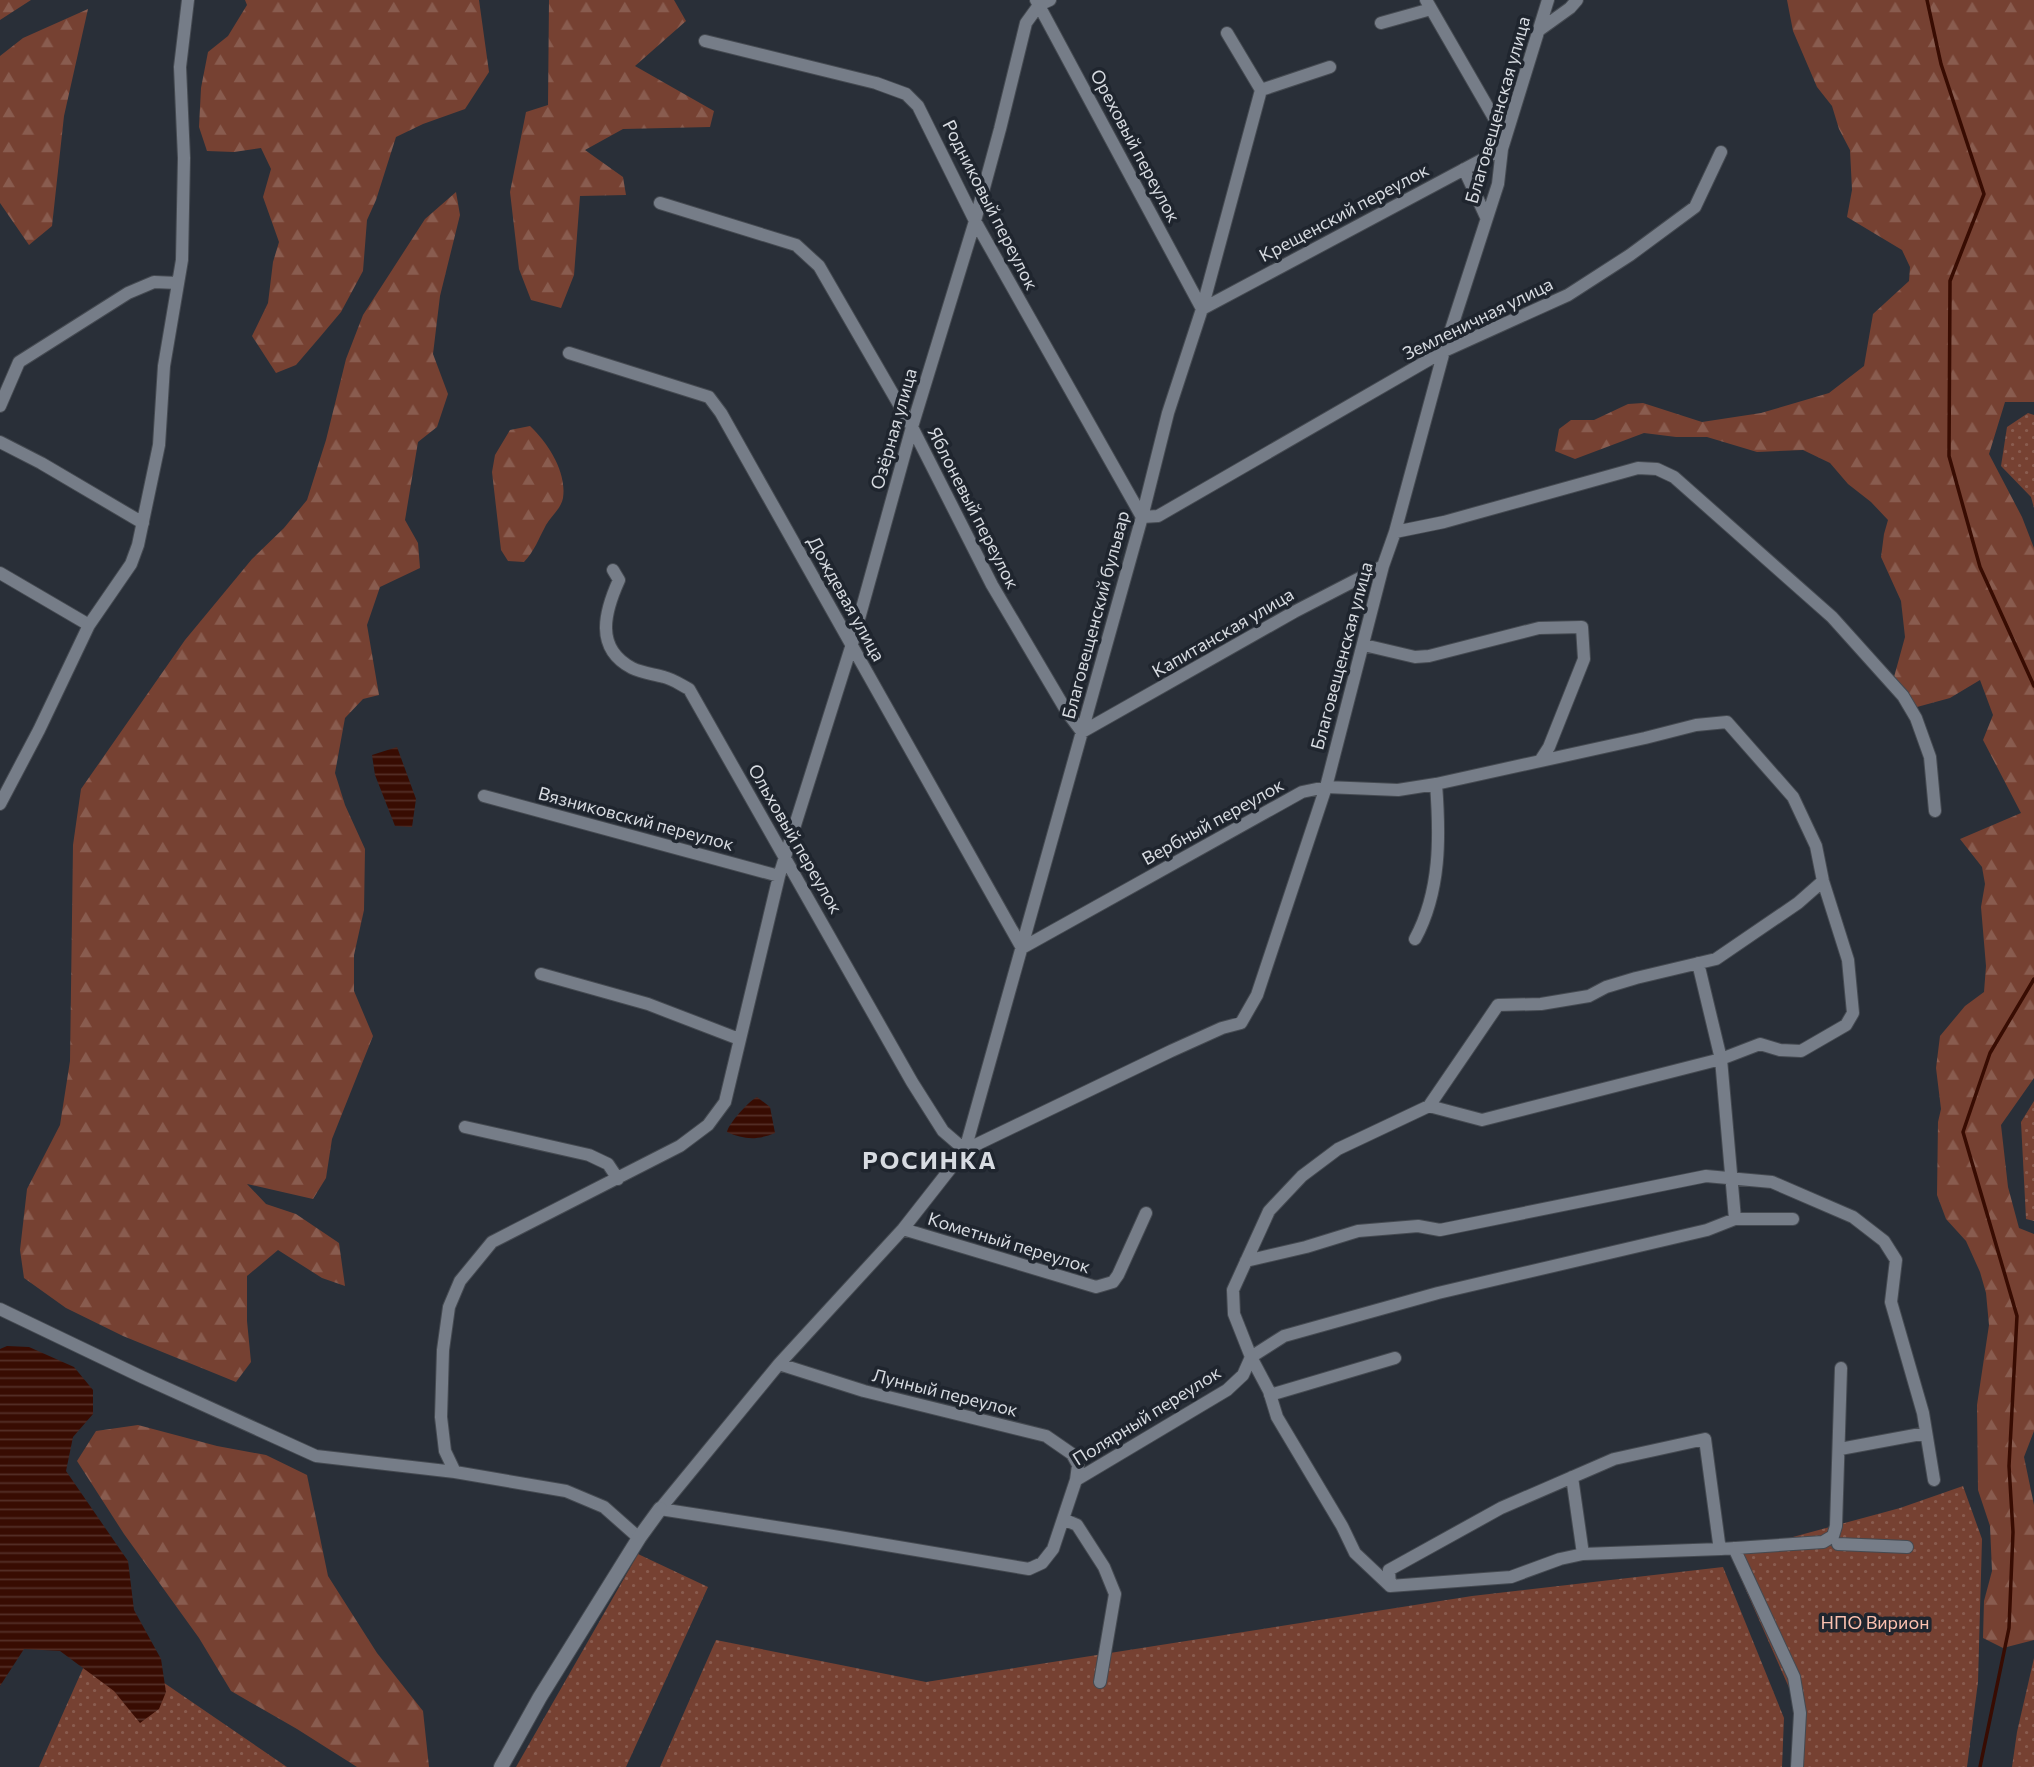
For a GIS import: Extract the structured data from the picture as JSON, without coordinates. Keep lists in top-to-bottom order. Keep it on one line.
{"streets":{"street":["Благовещенская улица","Ореховый переулок","Родниковый переулок","Крещенский переулок","Земленичная улица","Озёрная улица","Яблоневый переулок","Дождевая улица","Благовещенский бульвар","Капитанская улица","Вязниковский переулок","Вербный переулок","Ольховый переулок","Кометный переулок","Лунный переулок","Полярный переулок"]},"crossings":[["Благовещенская улица","Крещенский переулок"],["Благовещенская улица","Земленичная улица"],["Благовещенская улица","Благовещенский бульвар"],["Благовещенская улица","Капитанская улица"],["Благовещенская улица","Вербный переулок"],["Благовещенская улица","Ольховый переулок"],["Ореховый переулок","Крещенский переулок"],["Ореховый переулок","Озёрная улица"],["Ореховый переулок","Благовещенский бульвар"],["Родниковый переулок","Земленичная улица"],["Родниковый переулок","Озёрная улица"],["Родниковый переулок","Благовещенский бульвар"],["Крещенский переулок","Благовещенский бульвар"],["Земленичная улица","Благовещенский бульвар"],["Озёрная улица","Яблоневый переулок"],["Озёрная улица","Дождевая улица"],["Озёрная улица","Вязниковский переулок"],["Озёрная улица","Ольховый переулок"],["Яблоневый переулок","Благовещенский бульвар"],["Яблоневый переулок","Капитанская улица"],["Дождевая улица","Благовещенский бульвар"],["Дождевая улица","Вербный переулок"],["Благовещенский бульвар","Капитанская улица"],["Благовещенский бульвар","Вербный переулок"],["Благовещенский бульвар","Ольховый переулок"],["Лунный переулок","Полярный переулок"]],"districts":["РОСИНКА"],"parks":["НПО Вирион"]}
